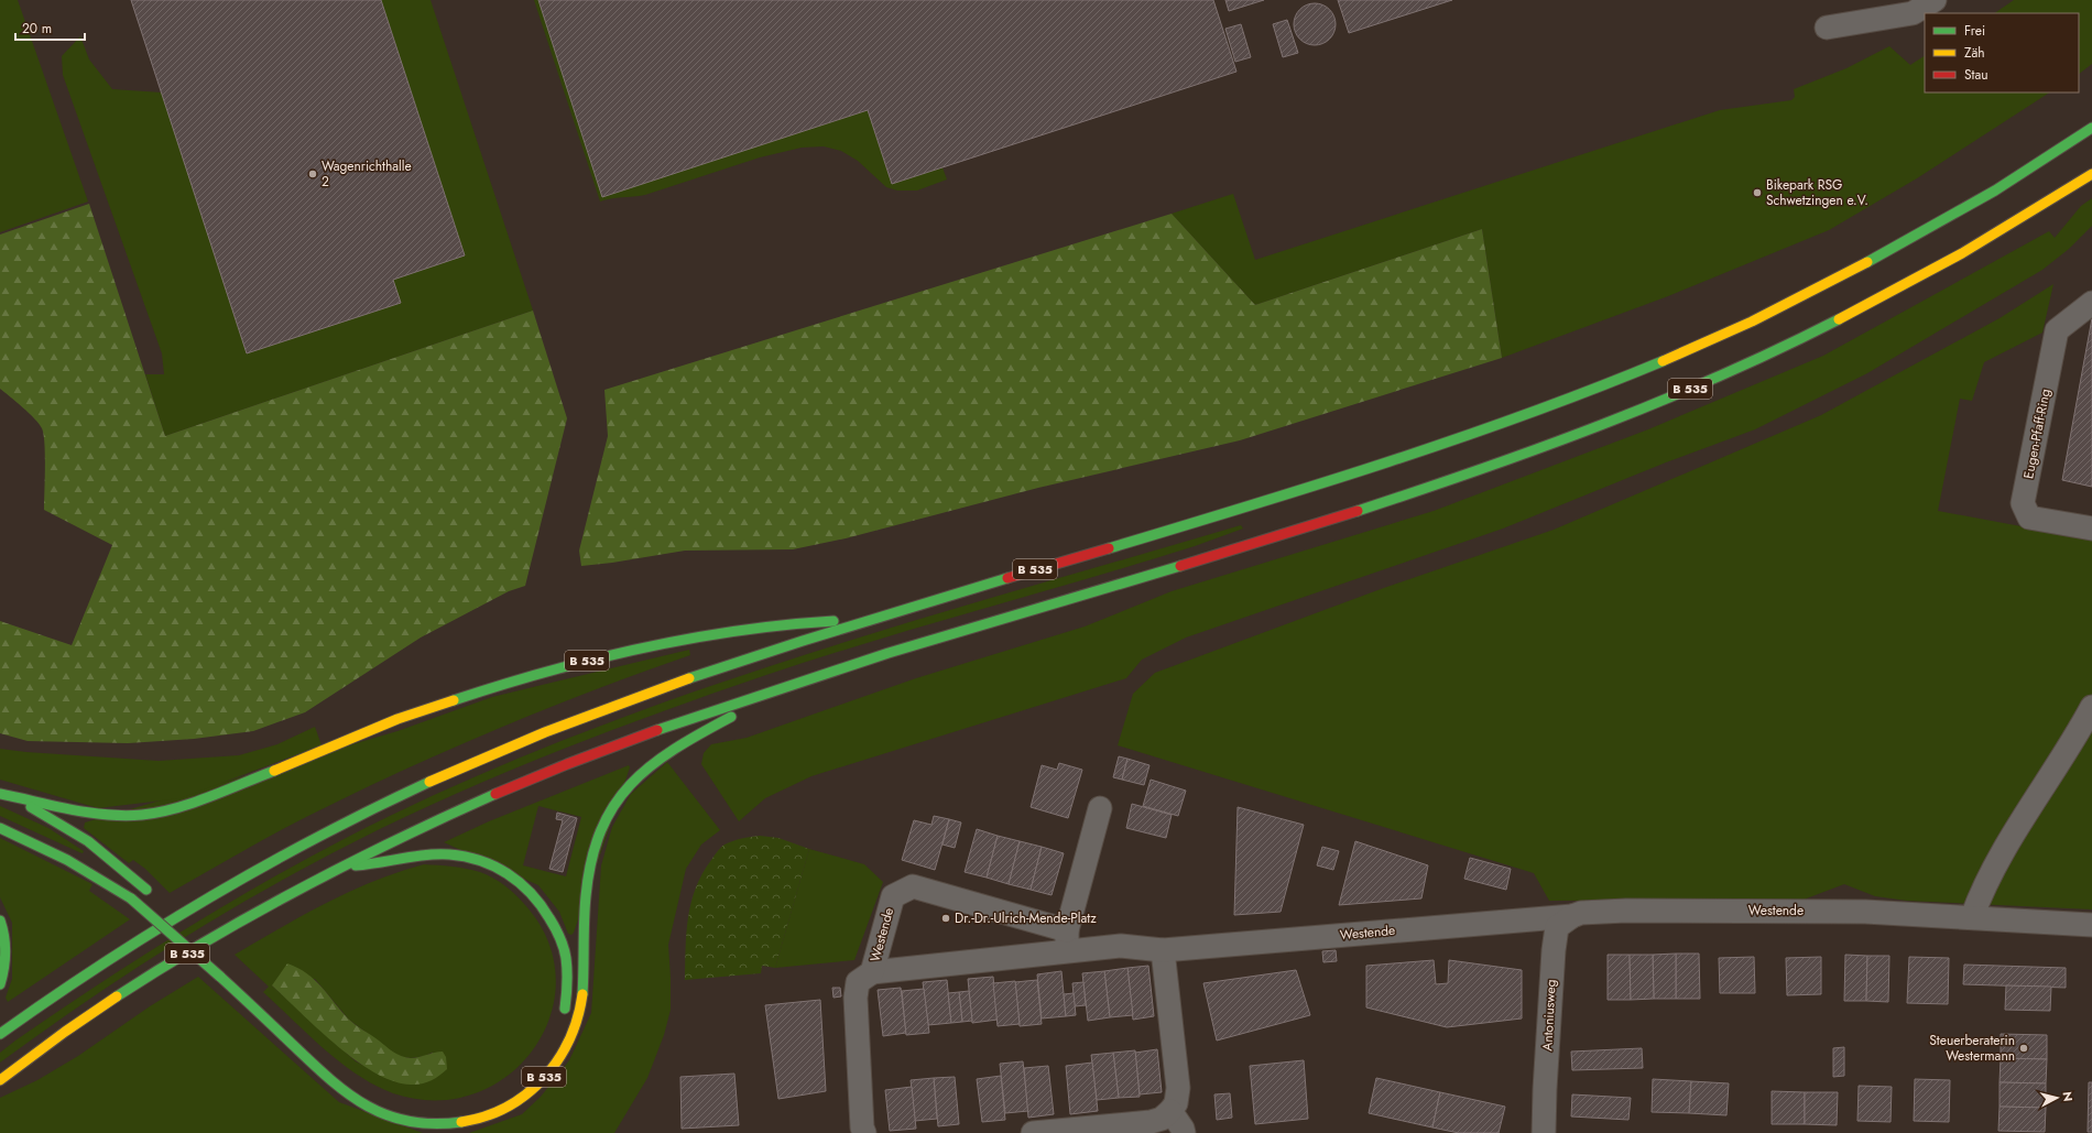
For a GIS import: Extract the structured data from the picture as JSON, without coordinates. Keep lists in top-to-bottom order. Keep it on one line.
{"streets":{"highway":["B 535"],"street":["Eugen-Pfaff-Ring","Westende","Antoniusweg"]},"crossings":[["Westende","Antoniusweg"]],"places":["Wagenrichthalle 2","Bikepark RSG Schwetzingen e.V.","Dr.-Dr.-Ulrich-Mende-Platz","Steuerberaterin Westermann"],"legend":["Frei","Zäh","Stau"],"scale_bar":"20 m","north":"right"}
